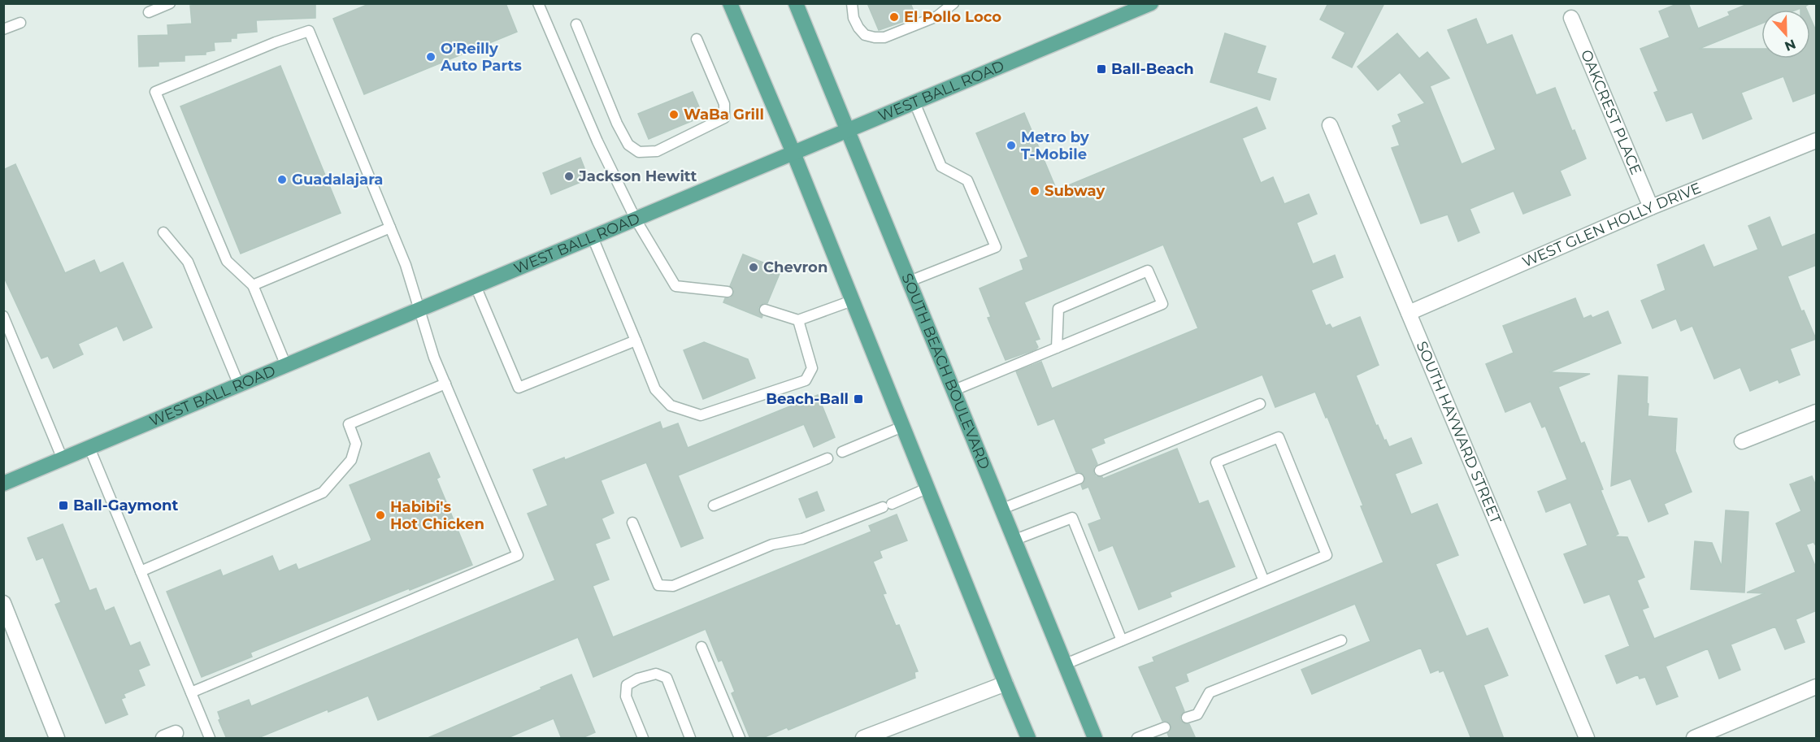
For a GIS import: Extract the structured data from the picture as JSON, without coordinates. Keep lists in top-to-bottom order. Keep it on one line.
{"streets":{"main road":["WEST BALL ROAD","SOUTH BEACH BOULEVARD"],"street":["OAKCREST PLACE","WEST GLEN HOLLY DRIVE","SOUTH HAYWARD STREET"]},"crossings":[["WEST BALL ROAD","SOUTH BEACH BOULEVARD"],["OAKCREST PLACE","WEST GLEN HOLLY DRIVE"],["WEST GLEN HOLLY DRIVE","SOUTH HAYWARD STREET"]],"places":{"other":["El Pollo Loco","O'Reilly Auto Parts","WaBa Grill","Metro by T-Mobile","Jackson Hewitt","Guadalajara","Subway","Chevron","Habibi's Hot Chicken"],"transit":["Ball-Beach","Beach-Ball","Ball-Gaymont"]},"north":"bottom"}
